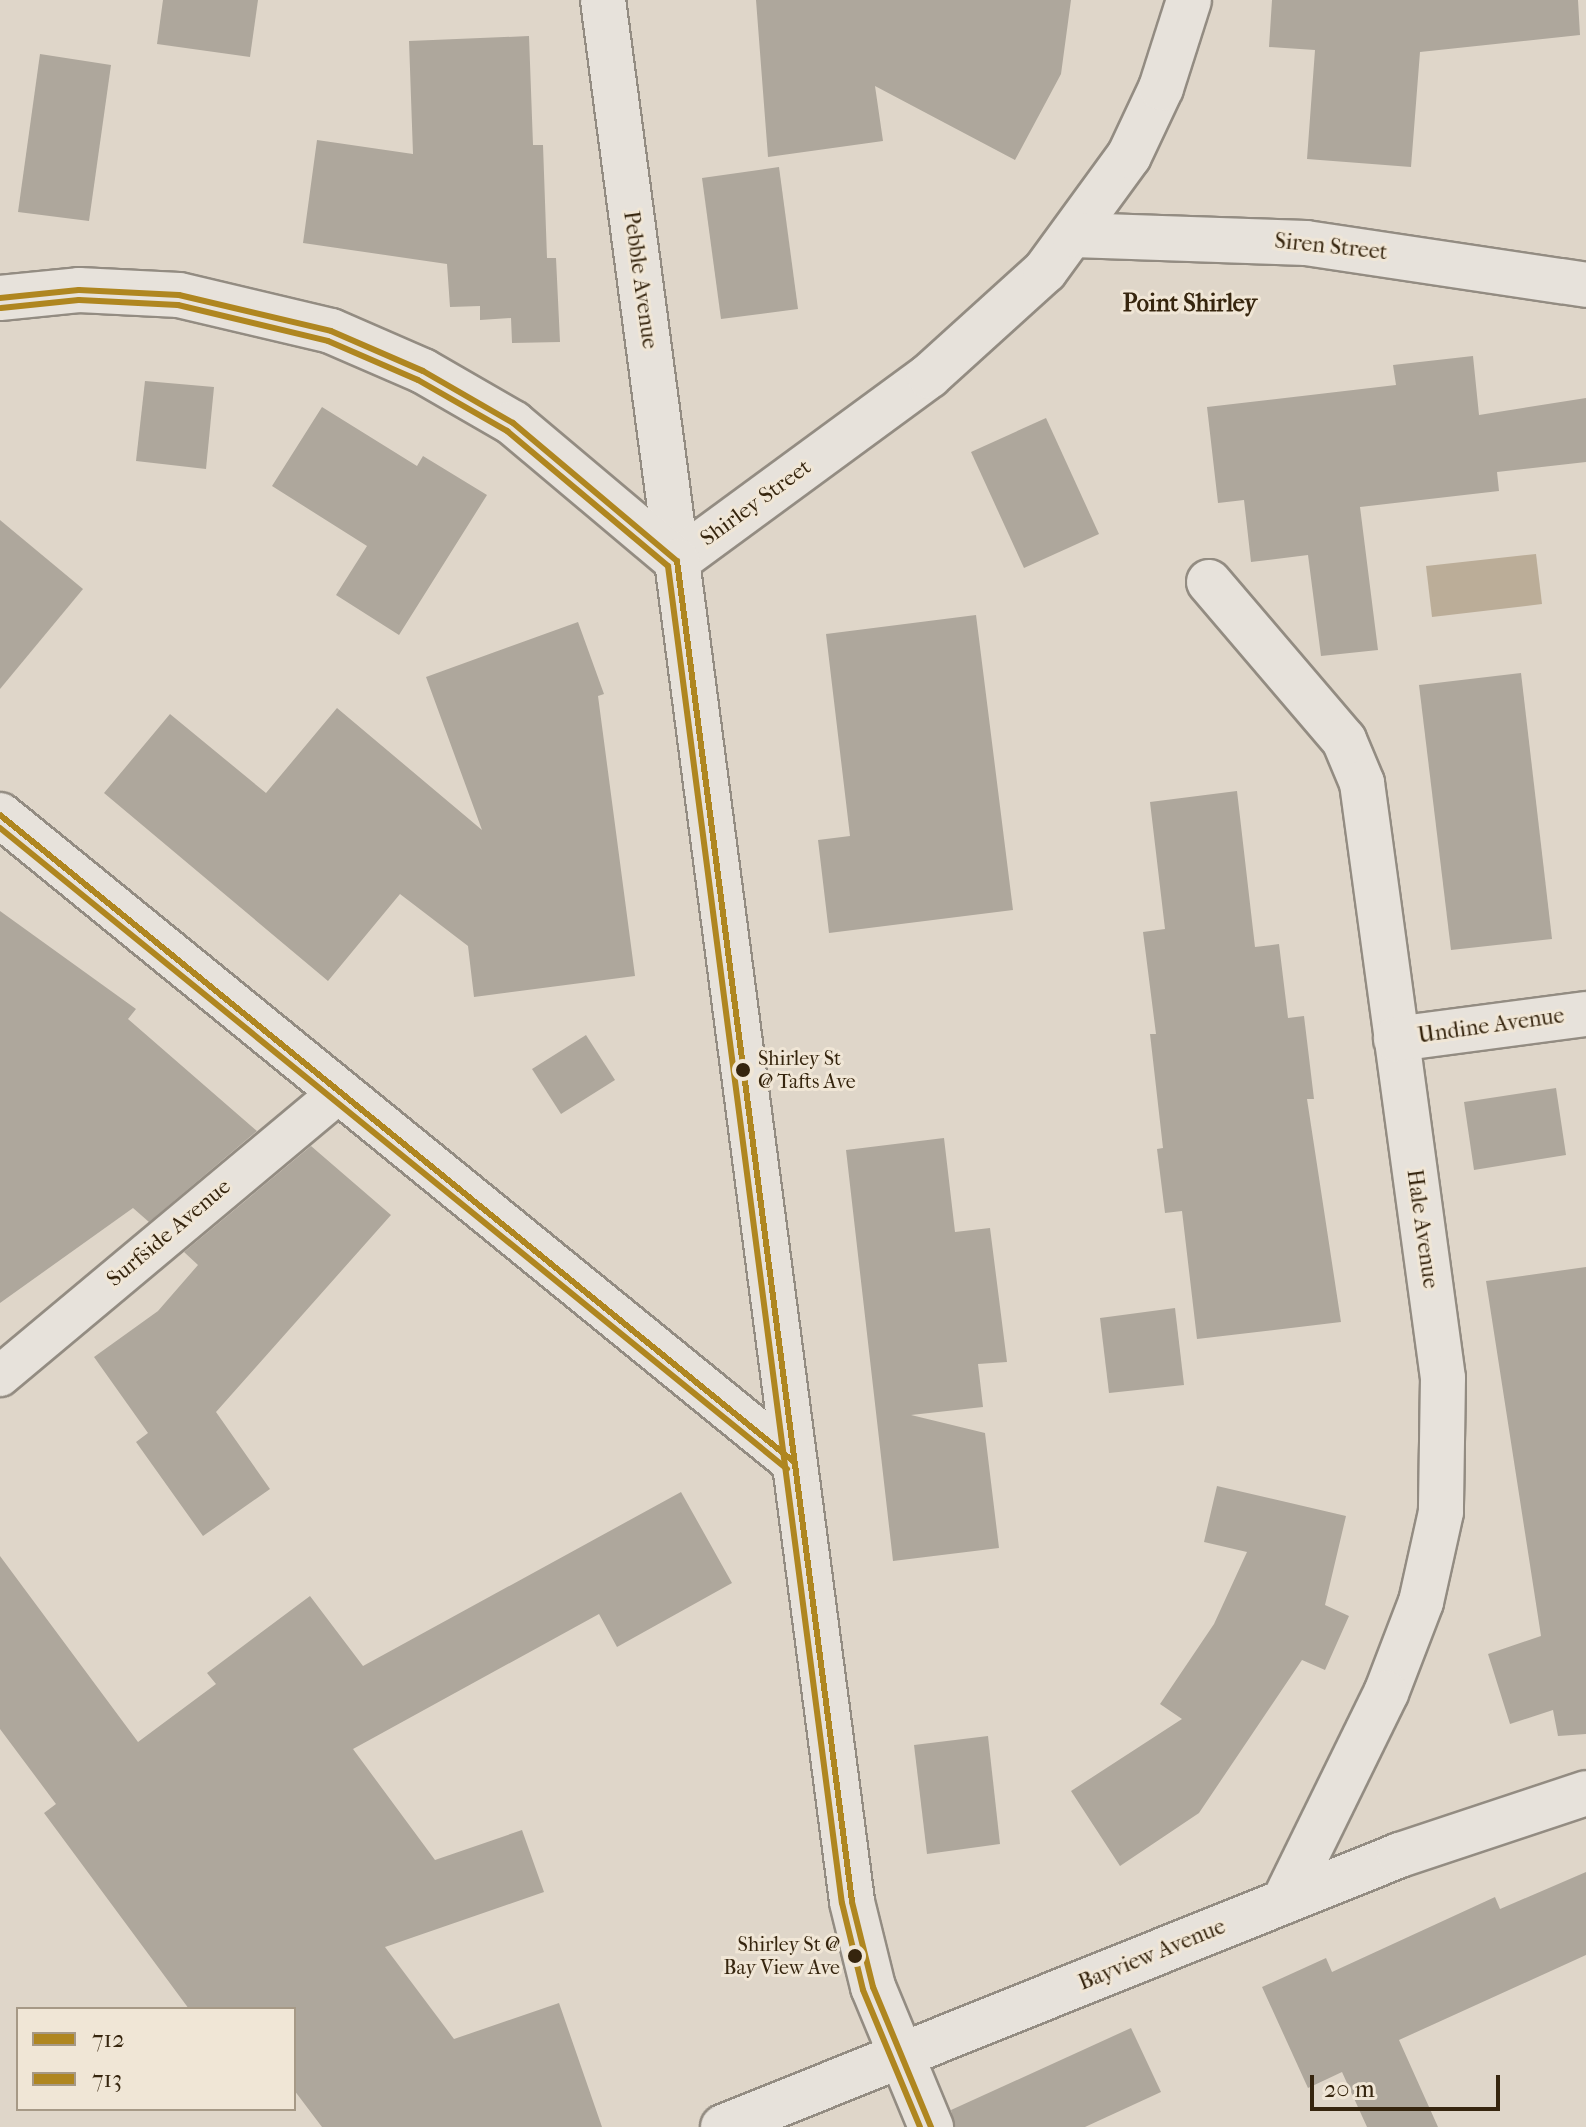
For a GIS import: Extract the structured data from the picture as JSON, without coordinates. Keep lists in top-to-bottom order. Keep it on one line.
{"streets":{"street":["Siren Street","Pebble Avenue","Shirley Street","Undine Avenue","Hale Avenue","Surfside Avenue","Bayview Avenue"]},"crossings":[["Siren Street","Shirley Street"],["Pebble Avenue","Shirley Street"],["Shirley Street","Bayview Avenue"],["Undine Avenue","Hale Avenue"],["Hale Avenue","Bayview Avenue"]],"districts":["Point Shirley"],"places":["Shirley St @ Tafts Ave","Shirley St @ Bay View Ave"],"lines":["transit line 712","transit line 713"],"legend":["712","713"],"scale_bar":"20 m"}
